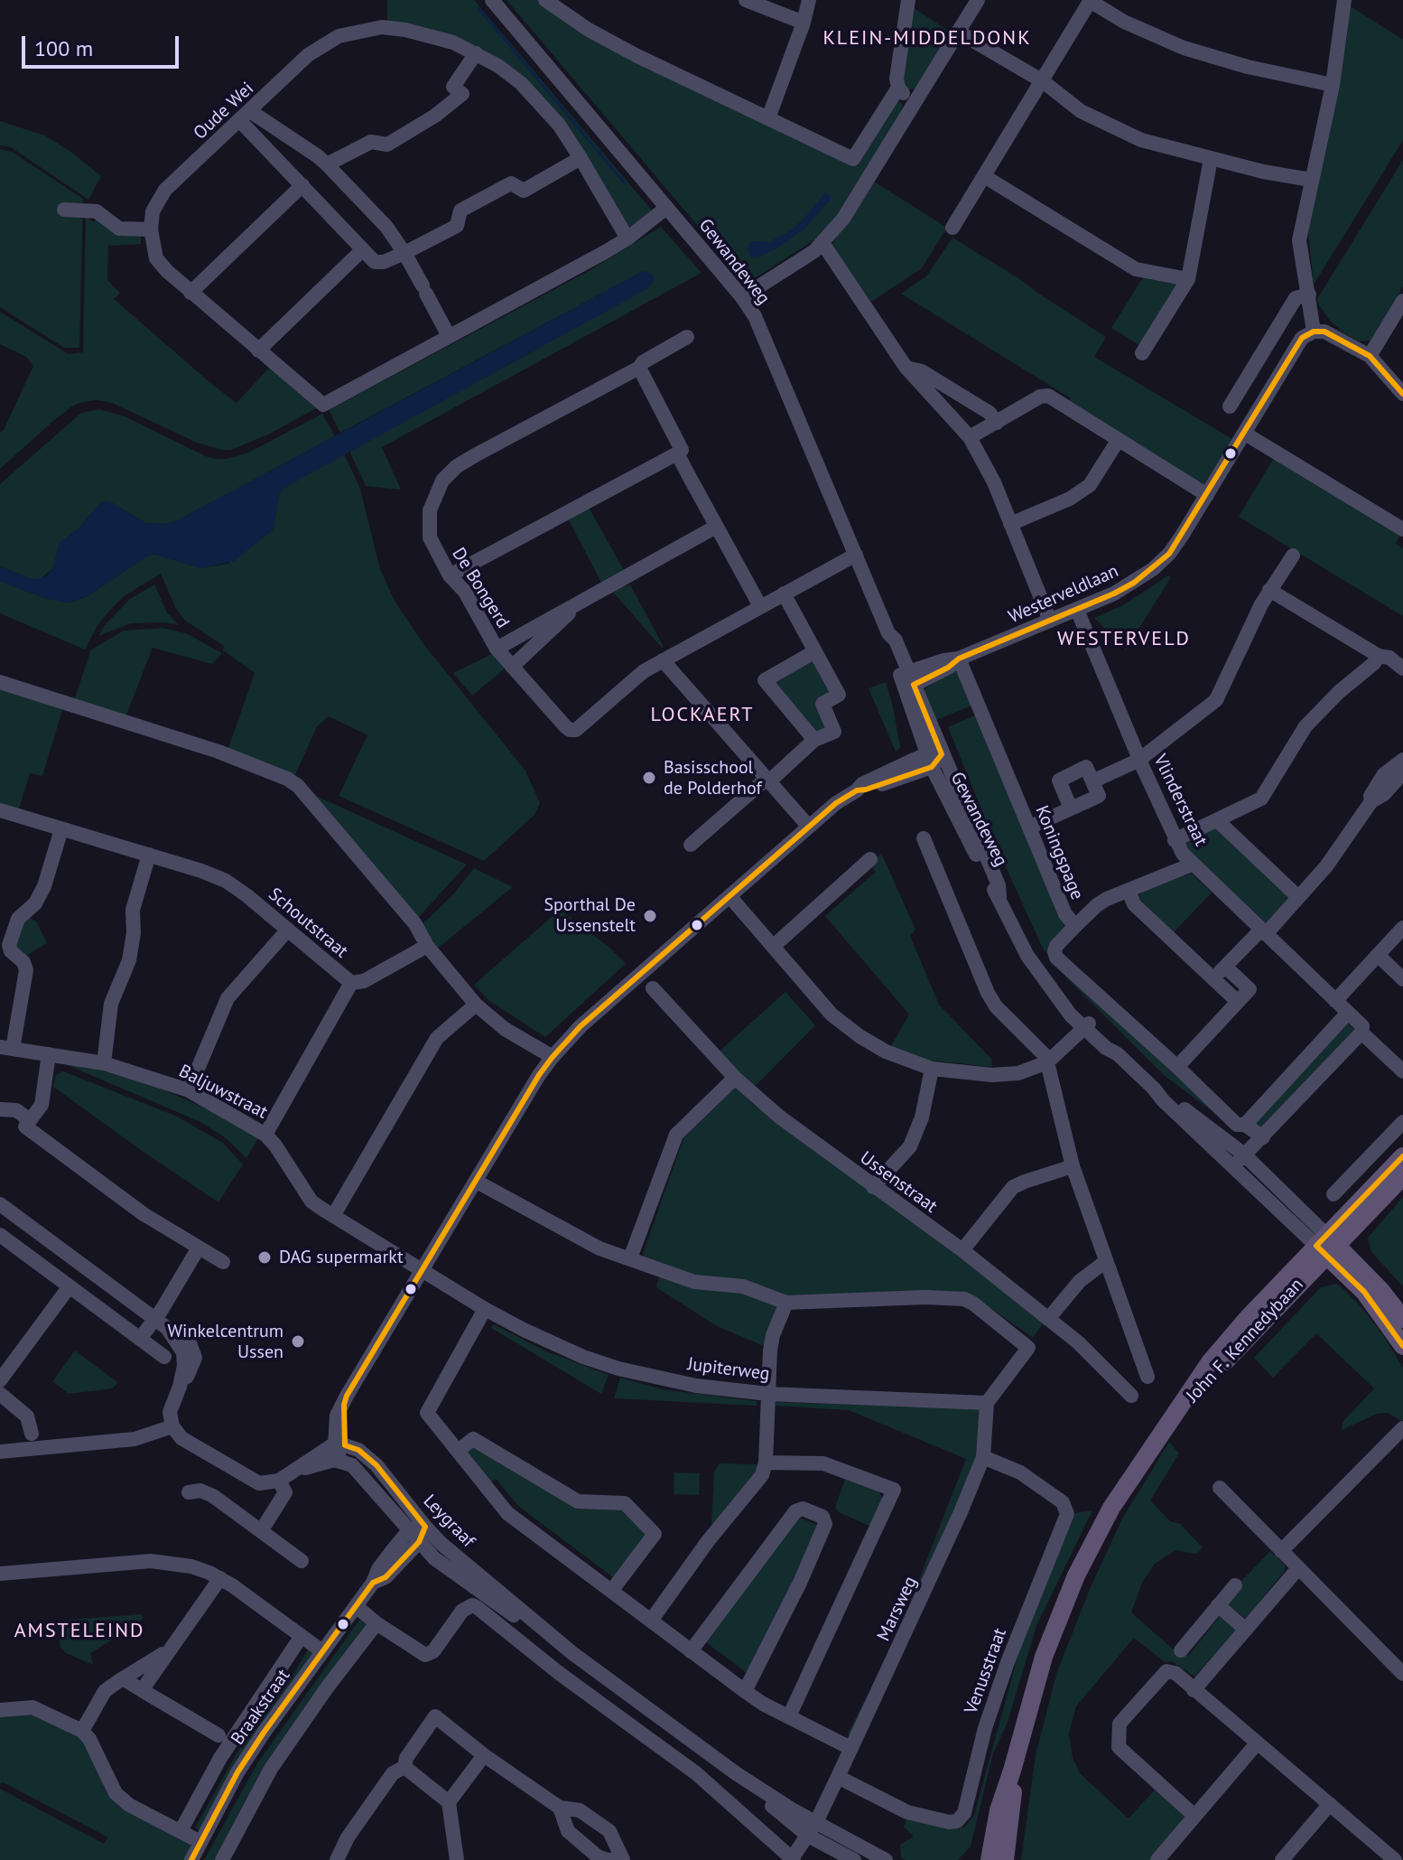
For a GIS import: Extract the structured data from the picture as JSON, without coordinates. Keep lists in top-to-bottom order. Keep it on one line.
{"streets":{"main road":["John F. Kennedybaan"],"street":["Oude Wei","Gewandeweg","De Bongerd","Westerveldlaan","Vlinderstraat","Koningspage","Schoutstraat","Baljuwstraat","Ussenstraat","Jupiterweg","Leygraaf","Marsweg","Venusstraat","Braakstraat"]},"crossings":[["Gewandeweg","Westerveldlaan"],["Gewandeweg","John F. Kennedybaan"],["Westerveldlaan","Vlinderstraat"],["Westerveldlaan","Koningspage"],["Baljuwstraat","Jupiterweg"],["Jupiterweg","Marsweg"],["Leygraaf","Marsweg"],["Leygraaf","Braakstraat"],["Marsweg","Venusstraat"]],"districts":["KLEIN-MIDDELDONK","WESTERVELD","LOCKAERT","AMSTELEIND"],"places":["Basisschool de Polderhof","Sporthal De Ussenstelt","DAG supermarkt","Winkelcentrum Ussen"],"scale_bar":"100 m"}
